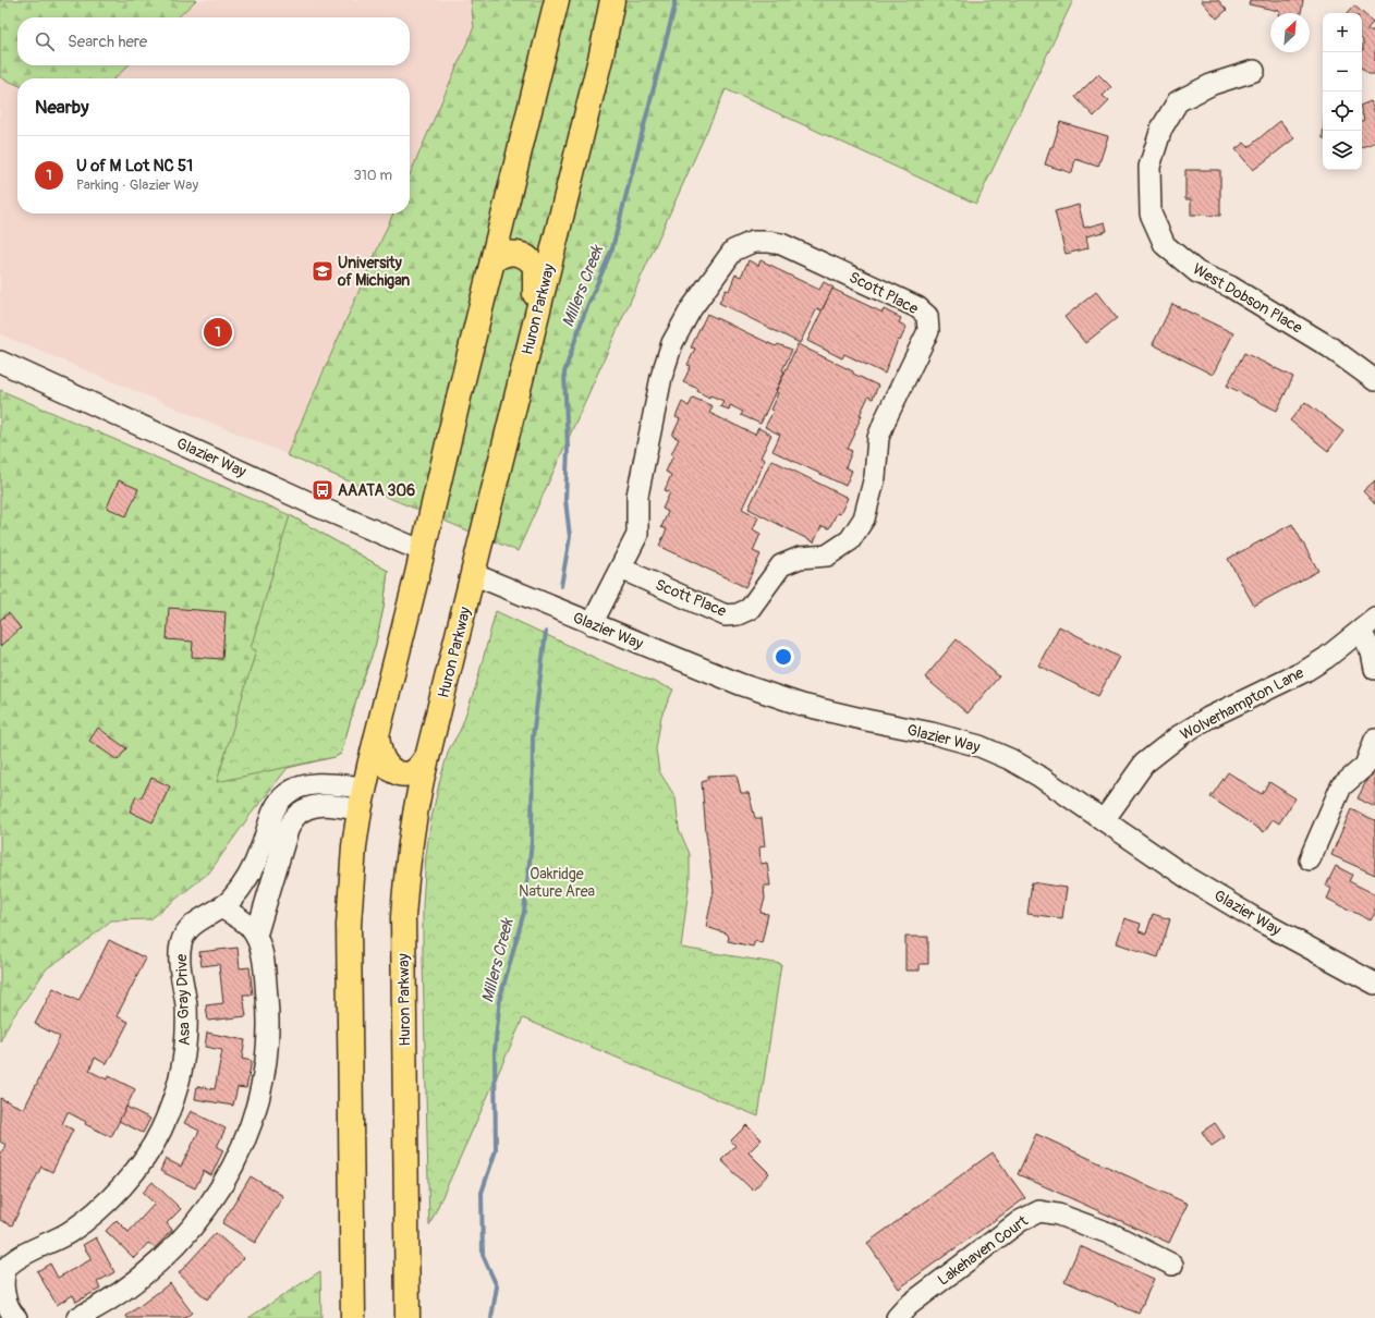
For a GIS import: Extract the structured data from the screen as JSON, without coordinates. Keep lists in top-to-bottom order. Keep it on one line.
{"streets":{"main road":["Huron Parkway"],"street":["Scott Place","West Dobson Place","Glazier Way","Wolverhampton Lane","Asa Gray Drive","Lakehaven Court"]},"crossings":[["Scott Place","Glazier Way"],["Huron Parkway","Glazier Way"],["Glazier Way","Wolverhampton Lane"]],"water":["Millers Creek"],"parks":["Oakridge Nature Area"],"places":{"school or university":["University of Michigan"],"bus stop":["AAATA 306"]},"north":"top right","page":{"map_buttons":["+","−"],"search":"Search here","heading":"Nearby","list":[{"mark":"1","name":"U of M Lot NC 51","note":"Parking · Glazier Way","value":"310 m"}],"pins":"1"}}
